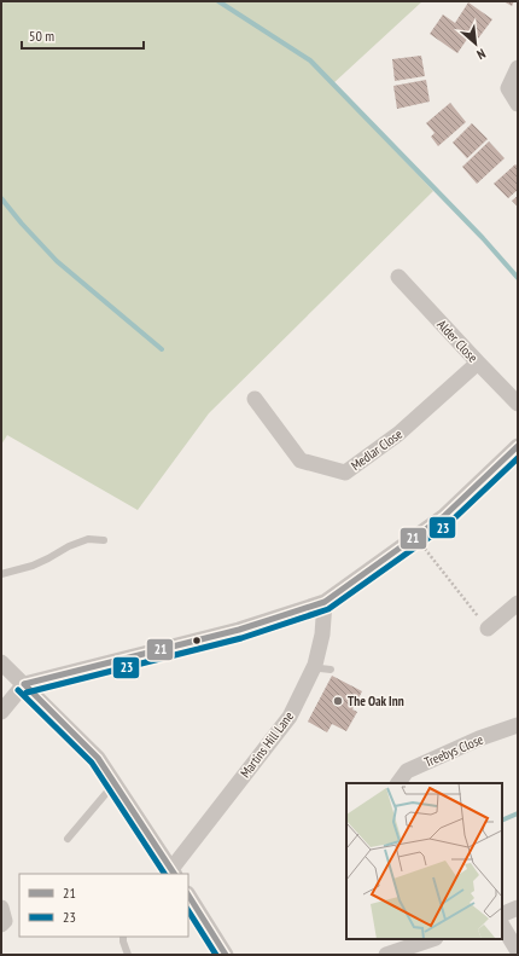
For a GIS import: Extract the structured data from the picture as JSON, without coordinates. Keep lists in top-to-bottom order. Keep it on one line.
{"streets":{"street":["Alder Close","Medlar Close","Martins Hill Lane","Treebys Close"]},"crossings":[["Alder Close","Medlar Close"]],"places":["The Oak Inn"],"lines":["transit line 21","transit line 23"],"legend":["21","23"],"scale_bar":"50 m","north":"bottom right"}
